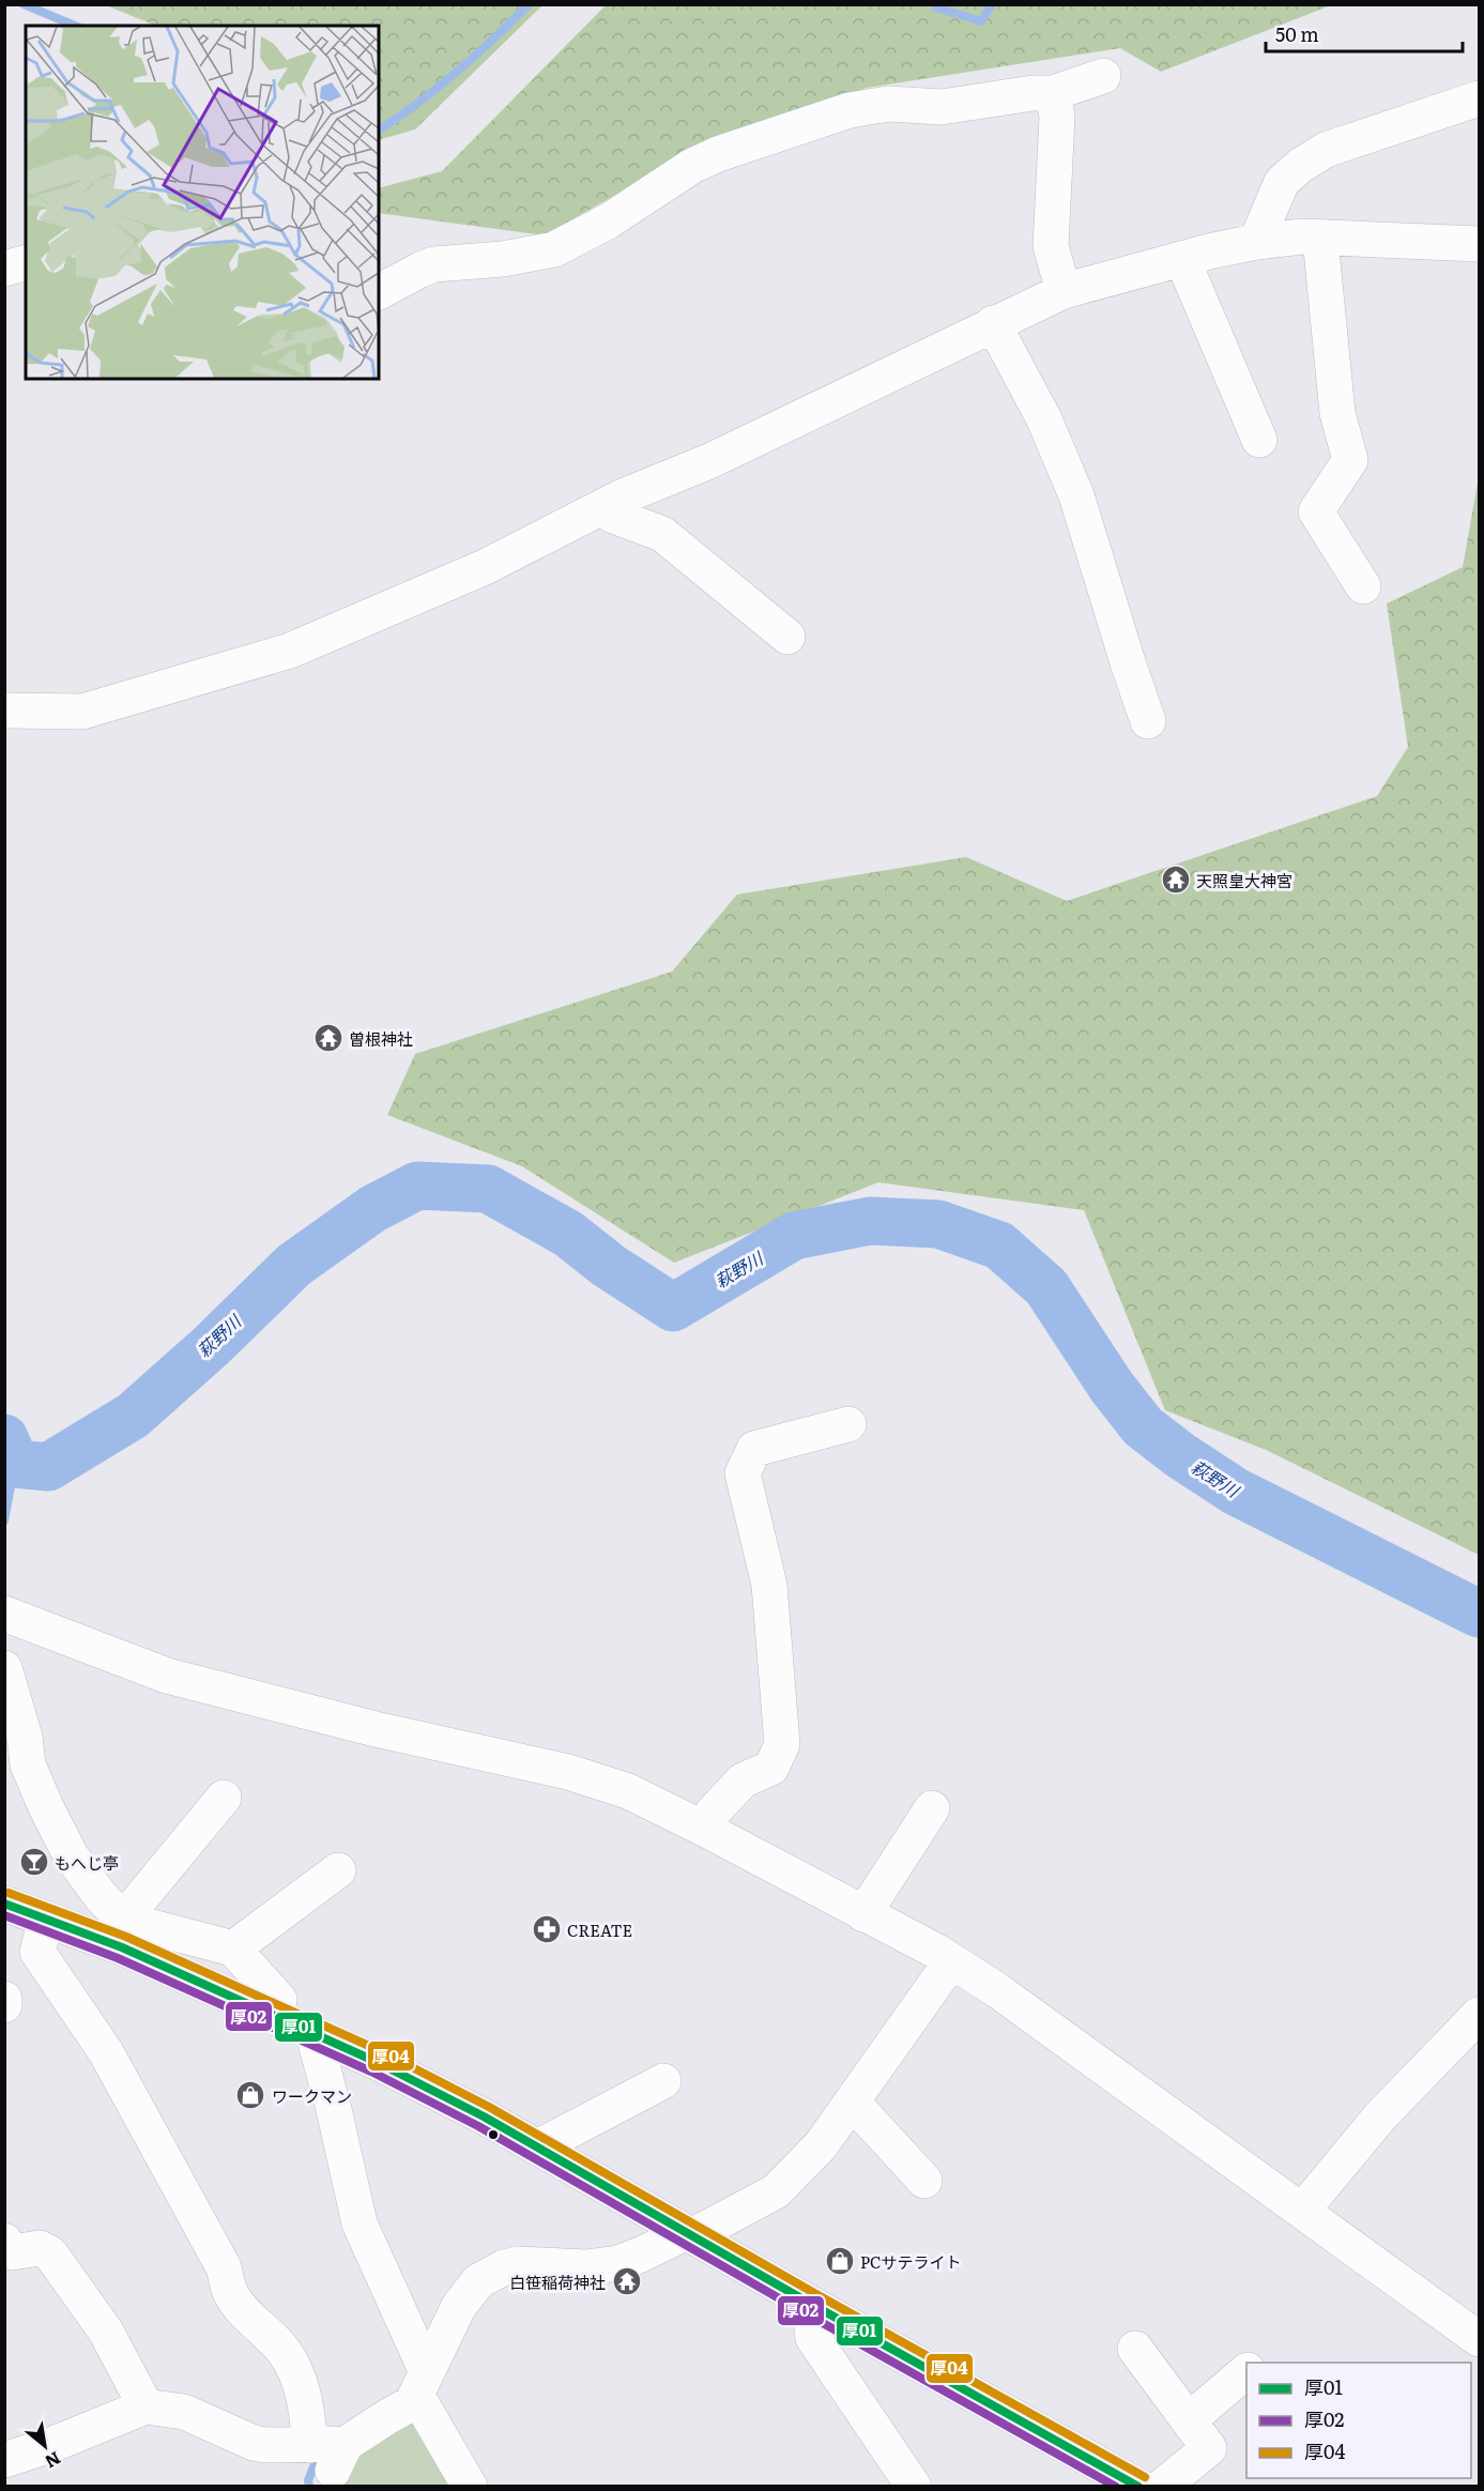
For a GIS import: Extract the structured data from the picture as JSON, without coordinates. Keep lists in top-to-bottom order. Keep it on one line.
{"water":["萩野川"],"places":{"temple":["天照皇大神宮","曽根神社","白笹稲荷神社"],"bar":["もへじ亭"],"pharmacy":["CREATE"],"shop":["ワークマン","PCサテライト"]},"lines":["transit line 厚04","transit line 厚01","transit line 厚02"],"legend":["厚01","厚02","厚04"],"scale_bar":"50 m","north":"bottom right"}
